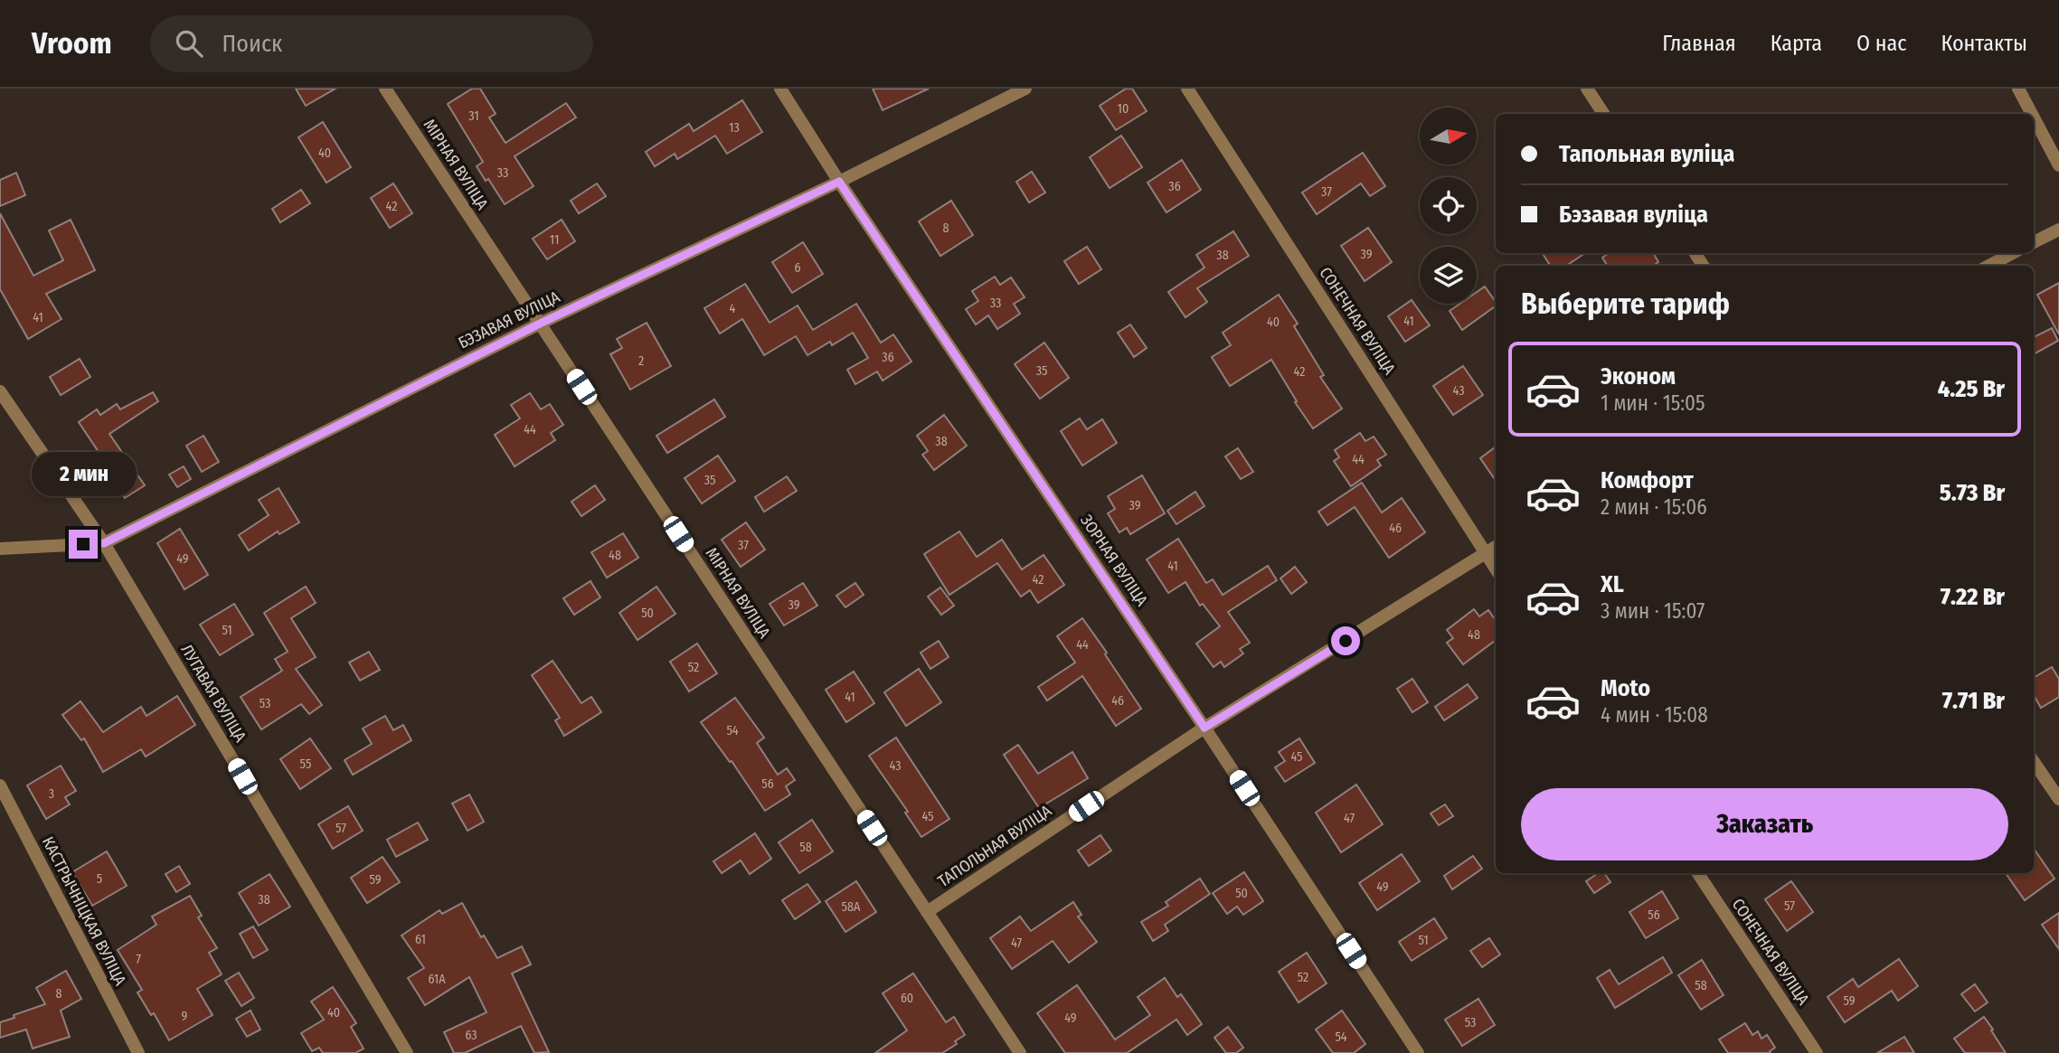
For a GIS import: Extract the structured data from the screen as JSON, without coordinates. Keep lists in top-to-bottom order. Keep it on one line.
{"streets":{"street":["МІРНАЯ ВУЛІЦА","БЭЗАВАЯ ВУЛІЦА","СОНЕЧНАЯ ВУЛІЦА","ЗОРНАЯ ВУЛІЦА","ЛУГАВАЯ ВУЛІЦА","ТАПОЛЬНАЯ ВУЛІЦА","КАСТРЫЧНІЦКАЯ ВУЛІЦА"]},"crossings":[["МІРНАЯ ВУЛІЦА","БЭЗАВАЯ ВУЛІЦА"],["МІРНАЯ ВУЛІЦА","ТАПОЛЬНАЯ ВУЛІЦА"],["БЭЗАВАЯ ВУЛІЦА","ЗОРНАЯ ВУЛІЦА"],["БЭЗАВАЯ ВУЛІЦА","ЛУГАВАЯ ВУЛІЦА"],["СОНЕЧНАЯ ВУЛІЦА","ТАПОЛЬНАЯ ВУЛІЦА"],["ЗОРНАЯ ВУЛІЦА","ТАПОЛЬНАЯ ВУЛІЦА"]],"house_numbers":["10","31","13","40","33","36","37","42","8","11","39","38","6","33","4","41","41","40","36","2","35","42","43","44","38","44","35","39","46","37","48","49","41","42","39","50","51","48","44","52","41","46","53","54","45","55","43","56","3","45","47","57","58","5","59","49","50","38","57","58А","56","61","51","47","7","52","61А","58","8","60","59","40","9","49","53","63","54"],"north":"right","page":{"header":"Vroom","search":"Поиск","nav":["Главная","Карта","О нас","Контакты"],"banner":["Тапольная вуліца","Бэзавая вуліца"],"heading":"Выберите тариф","list":[{"name":"Эконом","note":"1 мин · 15:05","value":"4.25 Br"},{"name":"Комфорт","note":"2 мин · 15:06","value":"5.73 Br"},{"name":"XL","note":"3 мин · 15:07","value":"7.22 Br"},{"name":"Moto","note":"4 мин · 15:08","value":"7.71 Br"}],"bubble":"2 мин","buttons":"Заказать"}}
